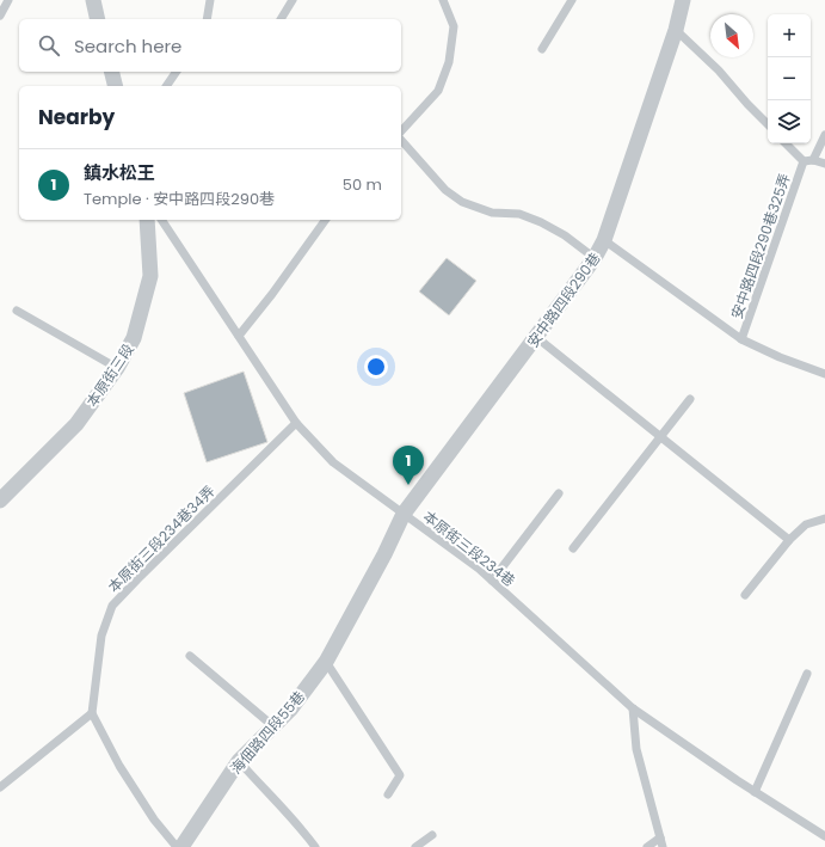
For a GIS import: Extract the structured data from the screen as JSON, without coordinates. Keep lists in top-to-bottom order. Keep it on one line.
{"streets":{"street":["安中路四段290巷","本原街三段","海佃路四段55巷"],"lane":["安中路四段290巷325弄","本原街三段234巷34弄","本原街三段234巷"]},"crossings":[["安中路四段290巷325弄","安中路四段290巷"],["安中路四段290巷","本原街三段234巷"],["安中路四段290巷","海佃路四段55巷"],["本原街三段234巷34弄","本原街三段234巷"],["本原街三段234巷","海佃路四段55巷"]],"north":"bottom right","page":{"map_buttons":["+","−"],"search":"Search here","heading":"Nearby","list":[{"mark":"1","name":"鎮水松王","note":"Temple · 安中路四段290巷","value":"50 m"}],"pins":"1"}}
